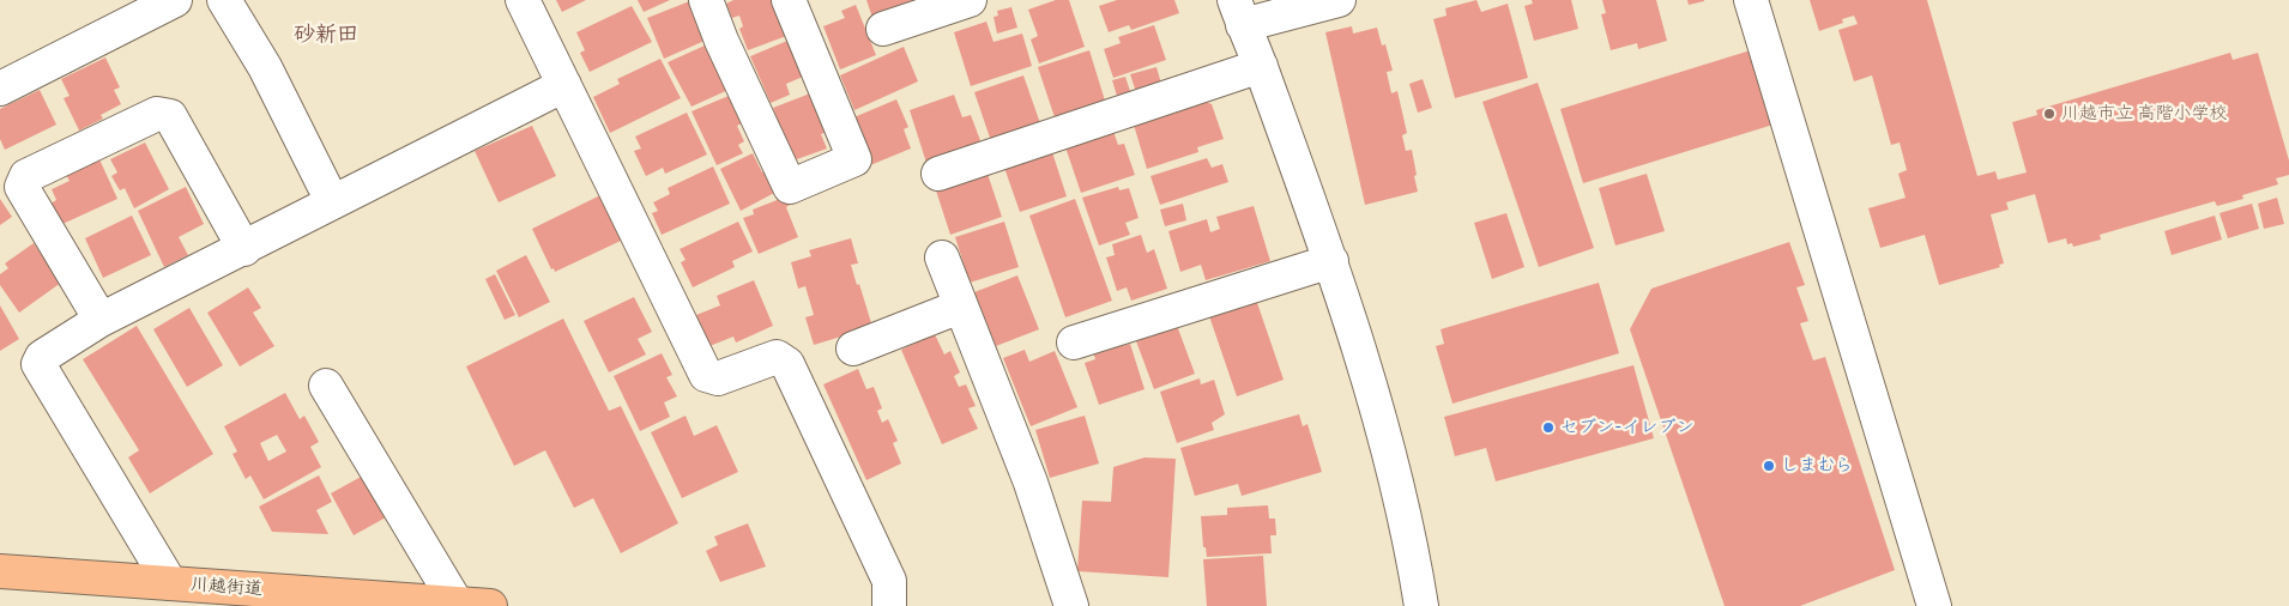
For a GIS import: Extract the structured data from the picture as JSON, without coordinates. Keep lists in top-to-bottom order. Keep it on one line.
{"streets":{"highway":["川越街道"]},"districts":["砂新田"],"places":["川越市立 高階小学校","セブン-イレブン","しまむら"]}
